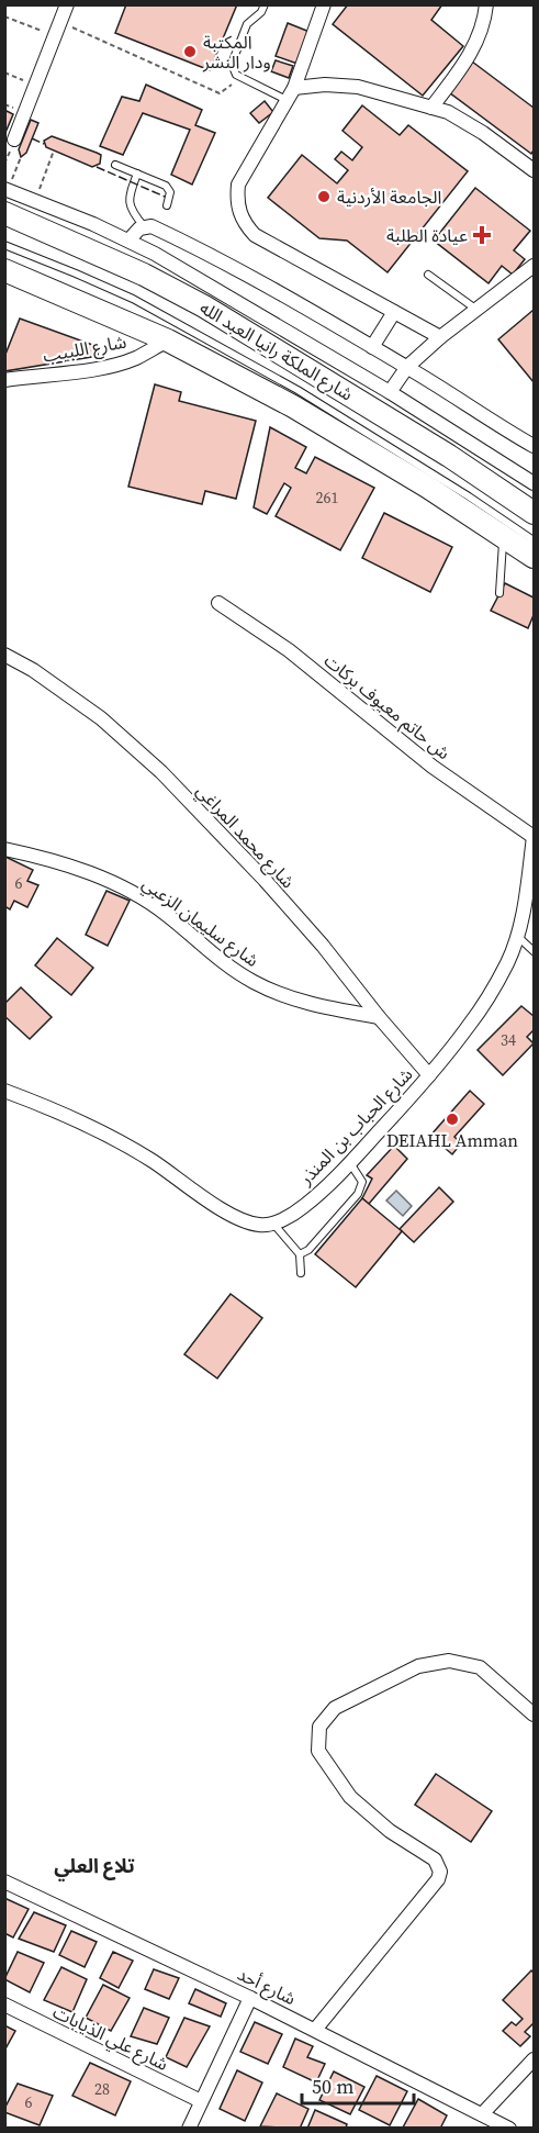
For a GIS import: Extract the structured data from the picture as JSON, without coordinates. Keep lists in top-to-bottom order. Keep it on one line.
{"streets":{"main road":["شارع الملكة رانيا العبد الله"],"street":["شارع اللبيب","ش حاتم معيوف بركات","شارع محمد المراغي","شارع سليمان الزعبي","شارع الحباب بن المنذر","شارع أحد","شارع علي الذيابات"]},"crossings":[["ش حاتم معيوف بركات","شارع الحباب بن المنذر"],["شارع محمد المراغي","شارع سليمان الزعبي"],["شارع محمد المراغي","شارع الحباب بن المنذر"]],"districts":["تلاع العلي"],"places":{"other":["المكتبة ودار النشر","الجامعة الأردنية","DEIAHL Amman"],"health":["عيادة الطلبة"]},"house_numbers":["261","6","34","28","6"],"scale_bar":"50 m"}
